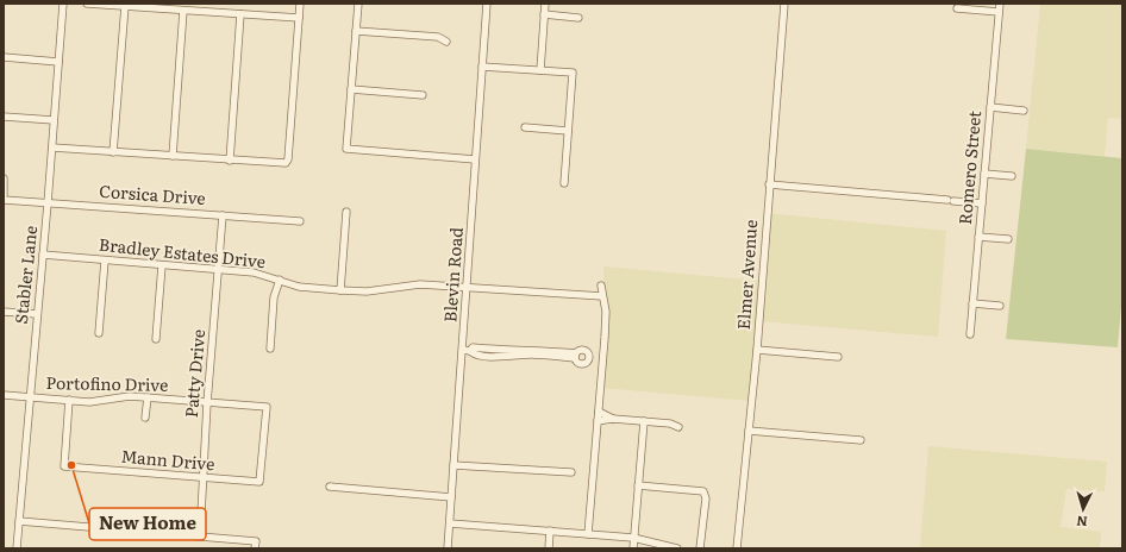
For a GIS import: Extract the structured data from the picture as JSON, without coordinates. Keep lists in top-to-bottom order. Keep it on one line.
{"streets":{"street":["Romero Street","Corsica Drive","Bradley Estates Drive","Stabler Lane","Blevin Road","Elmer Avenue","Patty Drive","Portofino Drive","Mann Drive"]},"crossings":[["Corsica Drive","Stabler Lane"],["Corsica Drive","Patty Drive"],["Bradley Estates Drive","Stabler Lane"],["Bradley Estates Drive","Blevin Road"],["Bradley Estates Drive","Patty Drive"],["Stabler Lane","Portofino Drive"],["Patty Drive","Portofino Drive"],["Patty Drive","Mann Drive"],["Portofino Drive","Mann Drive"]],"places":["New Home"],"north":"bottom"}
